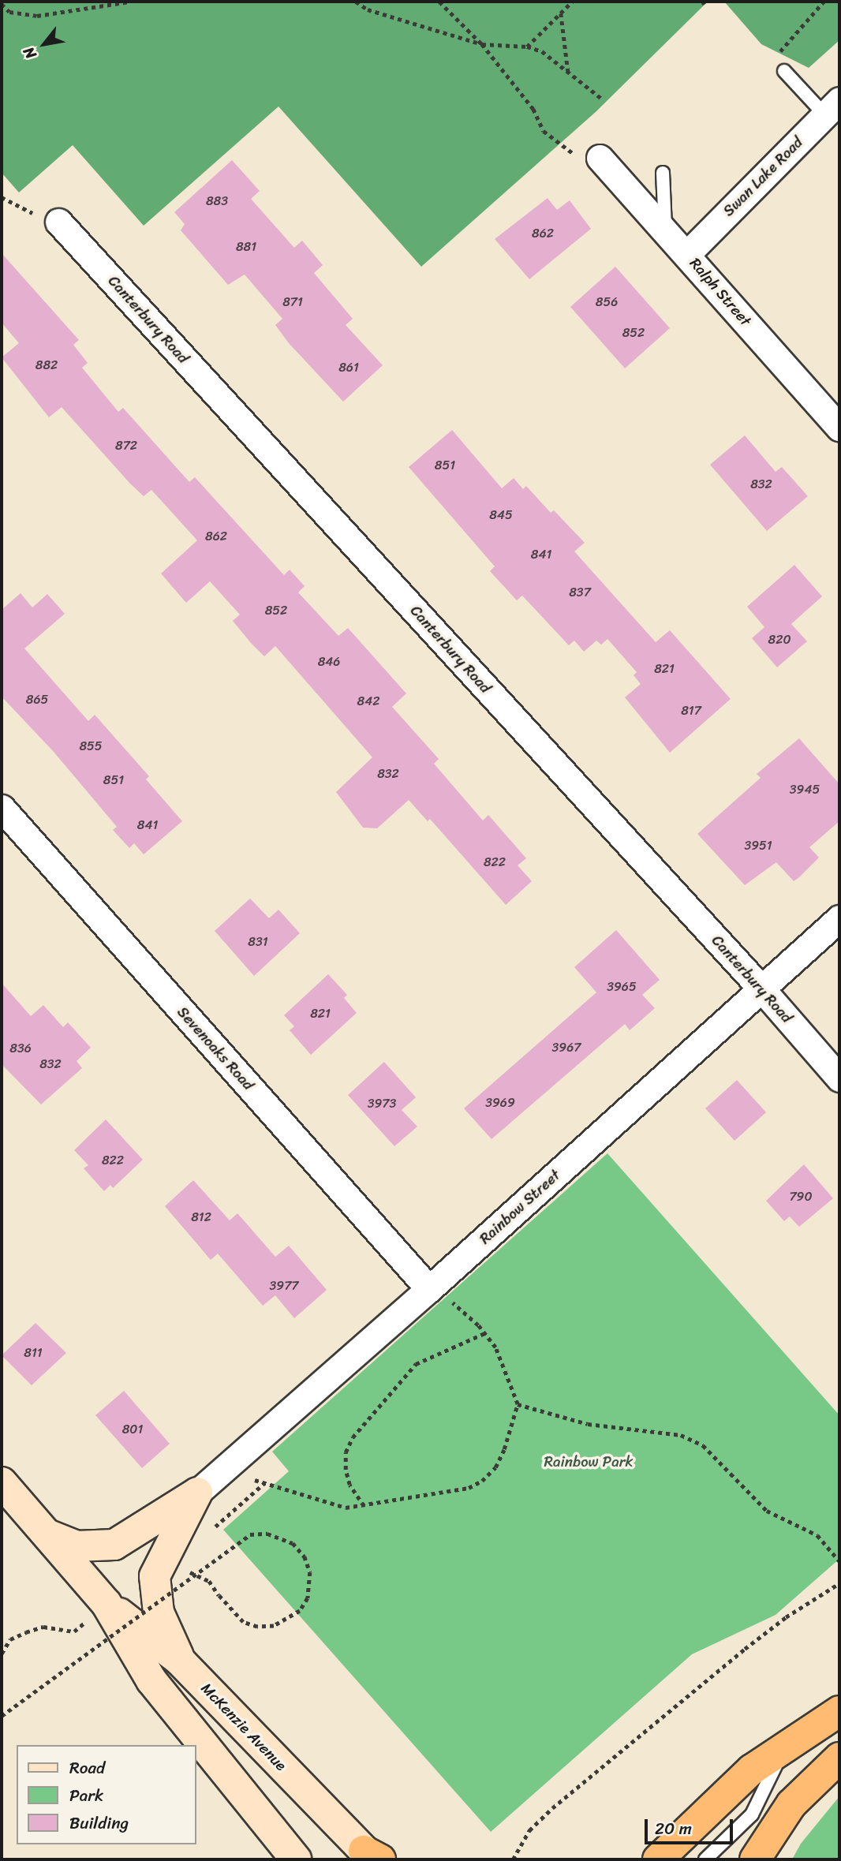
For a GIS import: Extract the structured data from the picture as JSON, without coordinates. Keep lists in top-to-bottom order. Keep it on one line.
{"streets":{"main road":["McKenzie Avenue"],"street":["Swan Lake Road","Ralph Street","Canterbury Road","Sevenoaks Road","Rainbow Street"]},"crossings":[["Swan Lake Road","Ralph Street"],["Canterbury Road","Rainbow Street"],["Sevenoaks Road","Rainbow Street"]],"parks":["Rainbow Park"],"house_numbers":["883","862","881","871","856","852","882","861","872","851","832","845","862","841","837","852","820","846","821","865","842","817","855","832","851","3945","841","3951","822","831","3965","821","3967","836","832","3969","3973","822","790","812","3977","811","801"],"legend":["Road","Park","Building"],"scale_bar":"20 m","north":"bottom left"}
